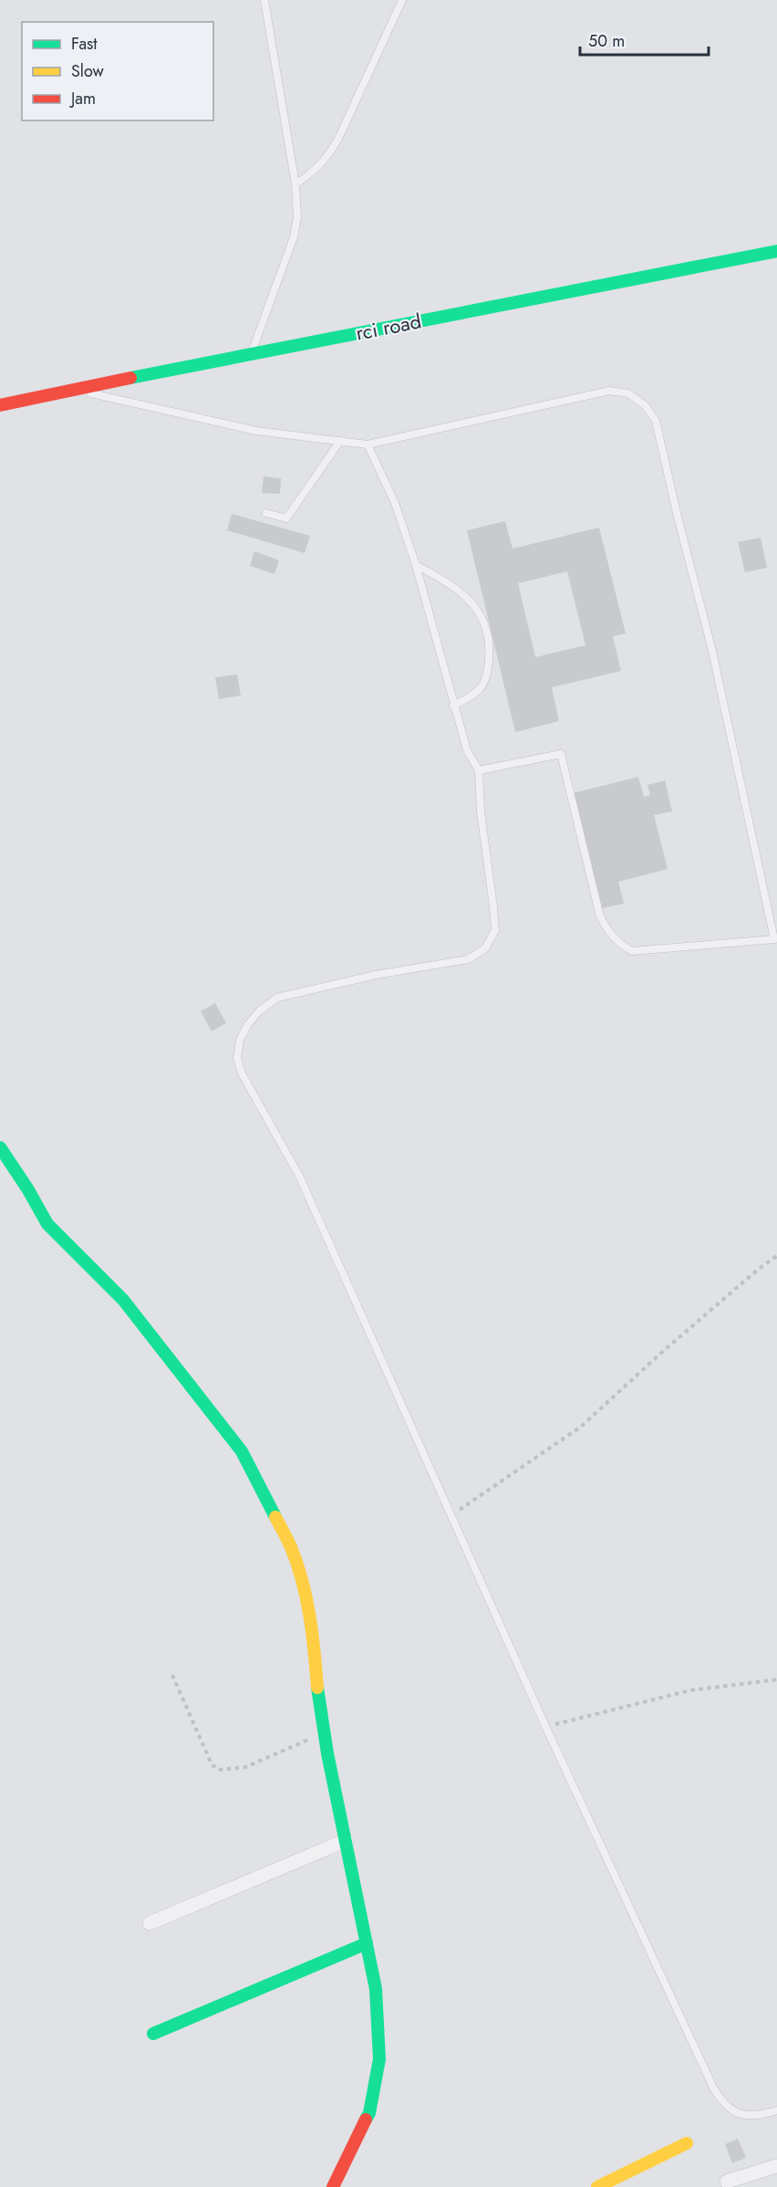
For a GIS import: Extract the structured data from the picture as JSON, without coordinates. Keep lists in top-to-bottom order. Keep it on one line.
{"streets":{"main road":["rci road"]},"legend":["Fast","Slow","Jam"],"scale_bar":"50 m"}
